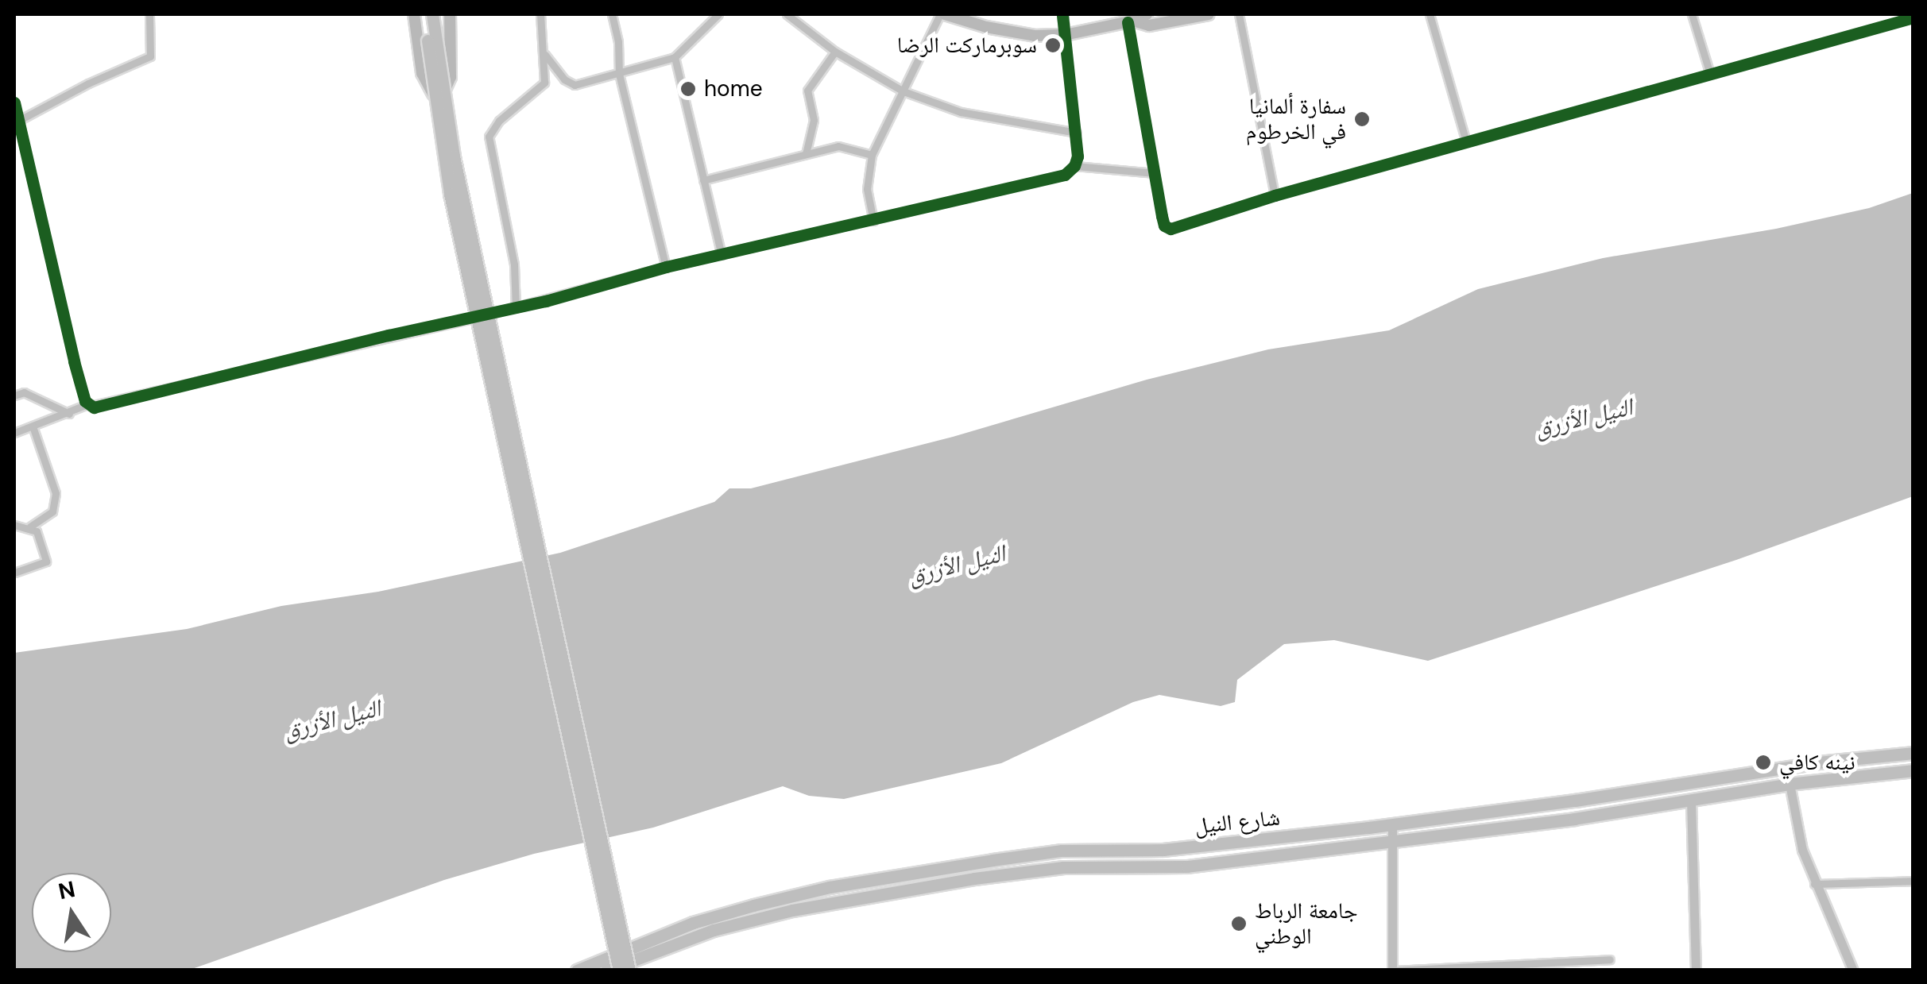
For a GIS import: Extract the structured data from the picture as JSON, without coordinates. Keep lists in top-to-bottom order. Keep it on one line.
{"streets":{"main road":["شارع النيل"]},"water":["النيل الأزرق"],"places":["سوبرماركت الرضا","home","سفارة ألمانيا في الخرطوم","نينه كافي","جامعة الرباط الوطني"],"north":"top"}
